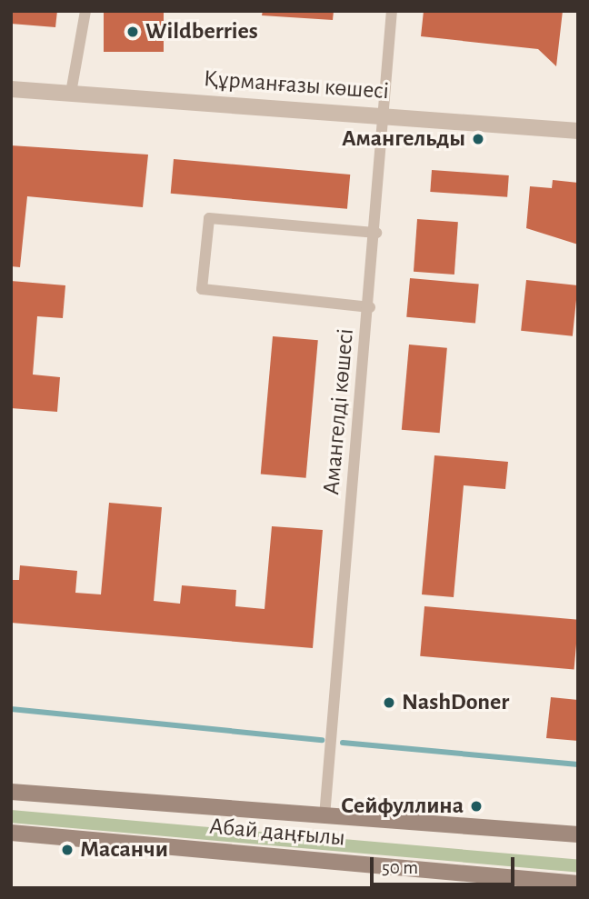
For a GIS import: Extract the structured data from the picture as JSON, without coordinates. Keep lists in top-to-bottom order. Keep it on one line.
{"streets":{"main road":["Абай даңғылы"],"street":["Құрманғазы көшесі"],"lane":["Амангелді көшесі"]},"crossings":[["Құрманғазы көшесі","Амангелді көшесі"],["Амангелді көшесі","Абай даңғылы"]],"places":["Wildberries","Амангельды","NashDoner","Сейфуллина","Масанчи"],"scale_bar":"50 m"}
